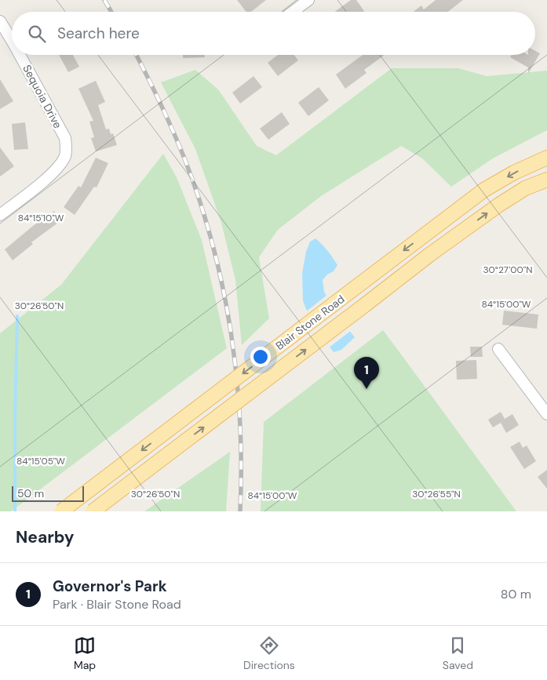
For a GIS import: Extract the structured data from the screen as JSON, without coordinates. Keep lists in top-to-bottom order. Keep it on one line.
{"streets":{"main road":["Blair Stone Road"],"street":["Sequoia Drive"]},"scale_bar":"50 m","page":{"search":"Search here","pins":"1","scale":"50 m","heading":"Nearby","list":[{"mark":"1","name":"Governor's Park","note":"Park · Blair Stone Road","value":"80 m"}],"nav":["Map","Directions","Saved"]},"coordinates":["84°15'10\"W","30°27'00\"N","84°15'00\"W","30°26'50\"N","84°15'05\"W","30°26'55\"N"]}
